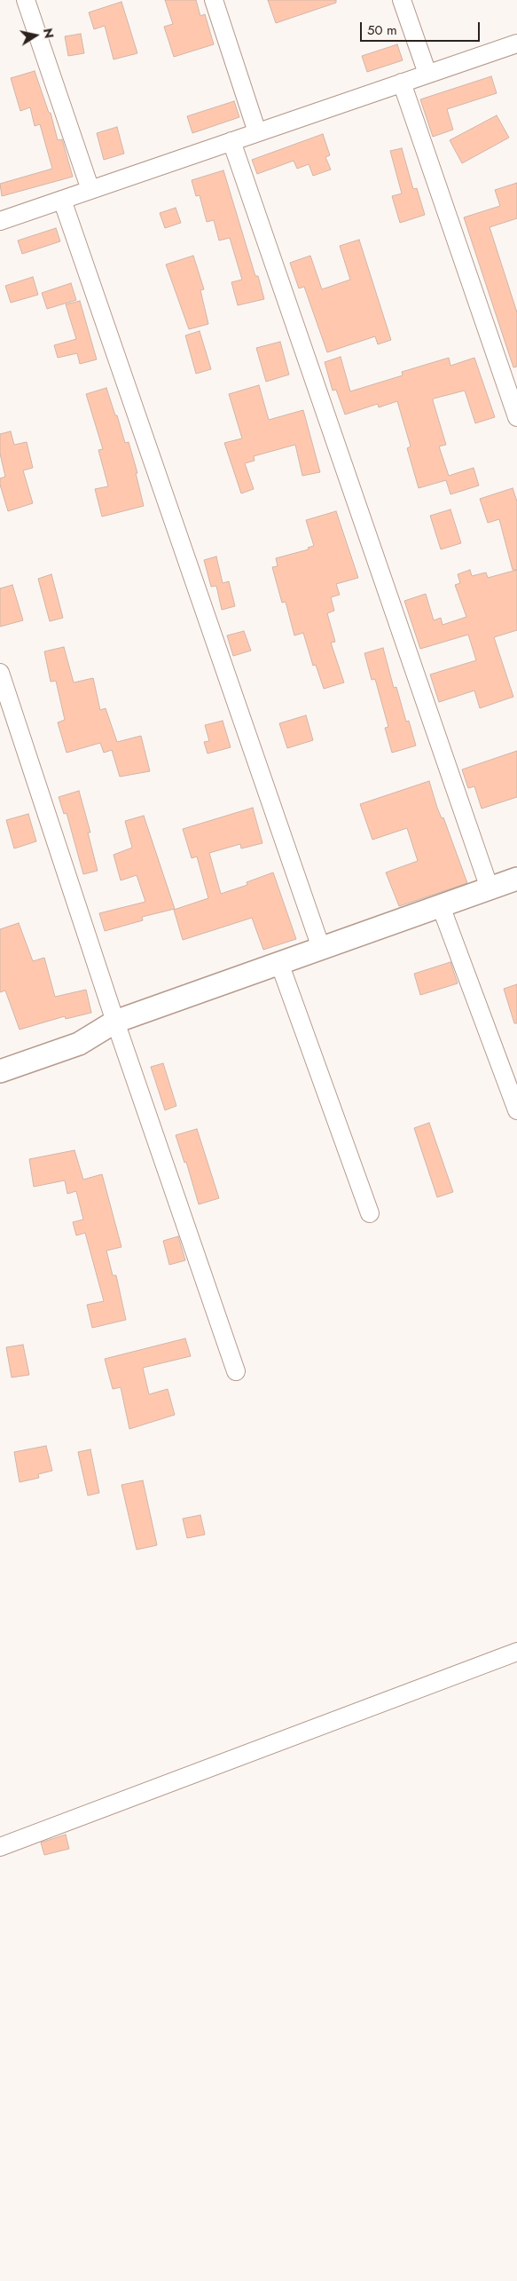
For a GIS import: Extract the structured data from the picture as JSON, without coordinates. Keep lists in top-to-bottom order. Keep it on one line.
{"scale_bar":"50 m","north":"right"}
